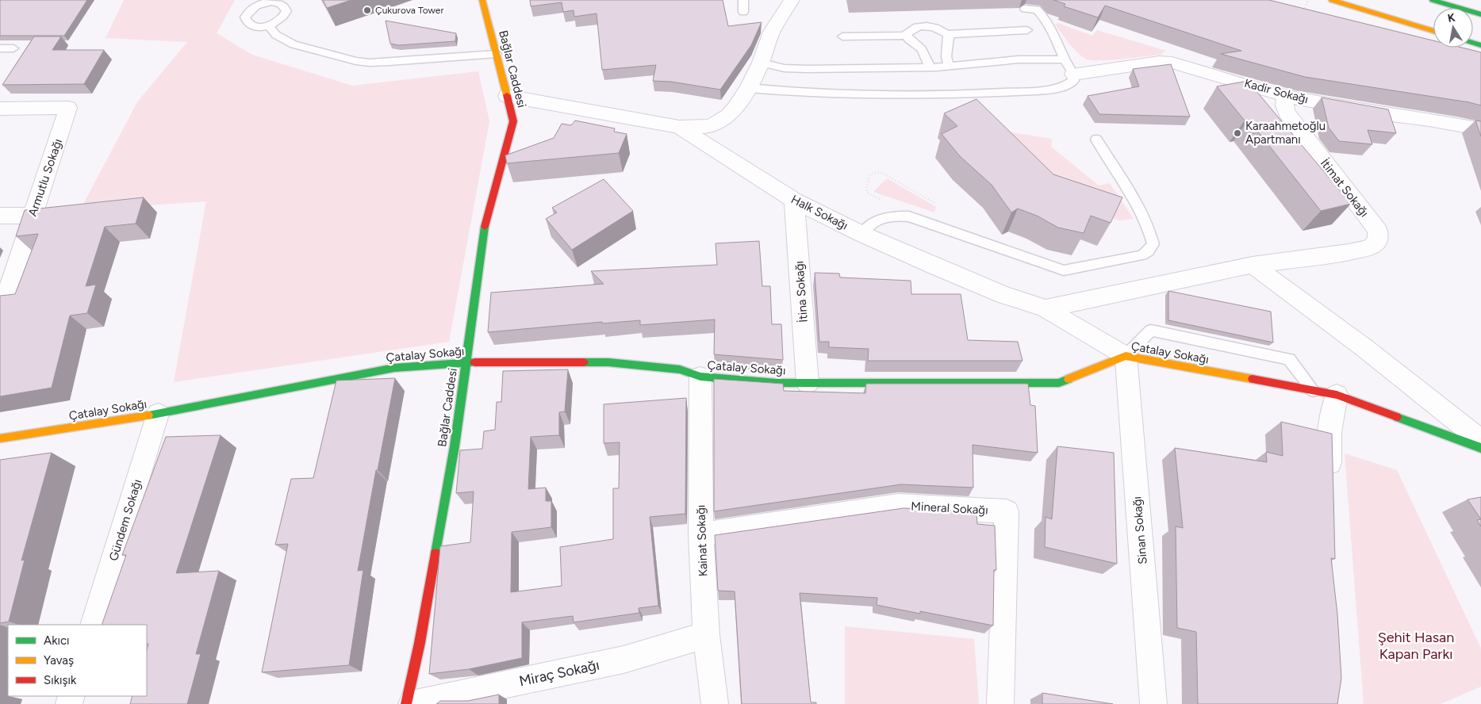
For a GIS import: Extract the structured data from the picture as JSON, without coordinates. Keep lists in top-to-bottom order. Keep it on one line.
{"streets":{"main road":["Bağlar Caddesi","Çatalay Sokağı"],"street":["Kadir Sokağı","Armutlu Sokağı","İtimat Sokağı","Halk Sokağı","İtina Sokağı","Mineral Sokağı","Gündem Sokağı","Sinan Sokağı","Kainat Sokağı","Miraç Sokağı"]},"crossings":[["Bağlar Caddesi","Halk Sokağı"],["Bağlar Caddesi","Çatalay Sokağı"],["Kadir Sokağı","İtimat Sokağı"],["Halk Sokağı","İtina Sokağı"],["Halk Sokağı","Çatalay Sokağı"],["Halk Sokağı","Sinan Sokağı"],["İtina Sokağı","Çatalay Sokağı"],["Çatalay Sokağı","Gündem Sokağı"],["Çatalay Sokağı","Sinan Sokağı"],["Çatalay Sokağı","Kainat Sokağı"],["Mineral Sokağı","Kainat Sokağı"],["Kainat Sokağı","Miraç Sokağı"]],"parks":["Şehit Hasan Kapan Parkı"],"places":["Çukurova Tower","Karaahmetoğlu Apartmanı"],"legend":["Akıcı","Yavaş","Sıkışık"],"north":"top"}
